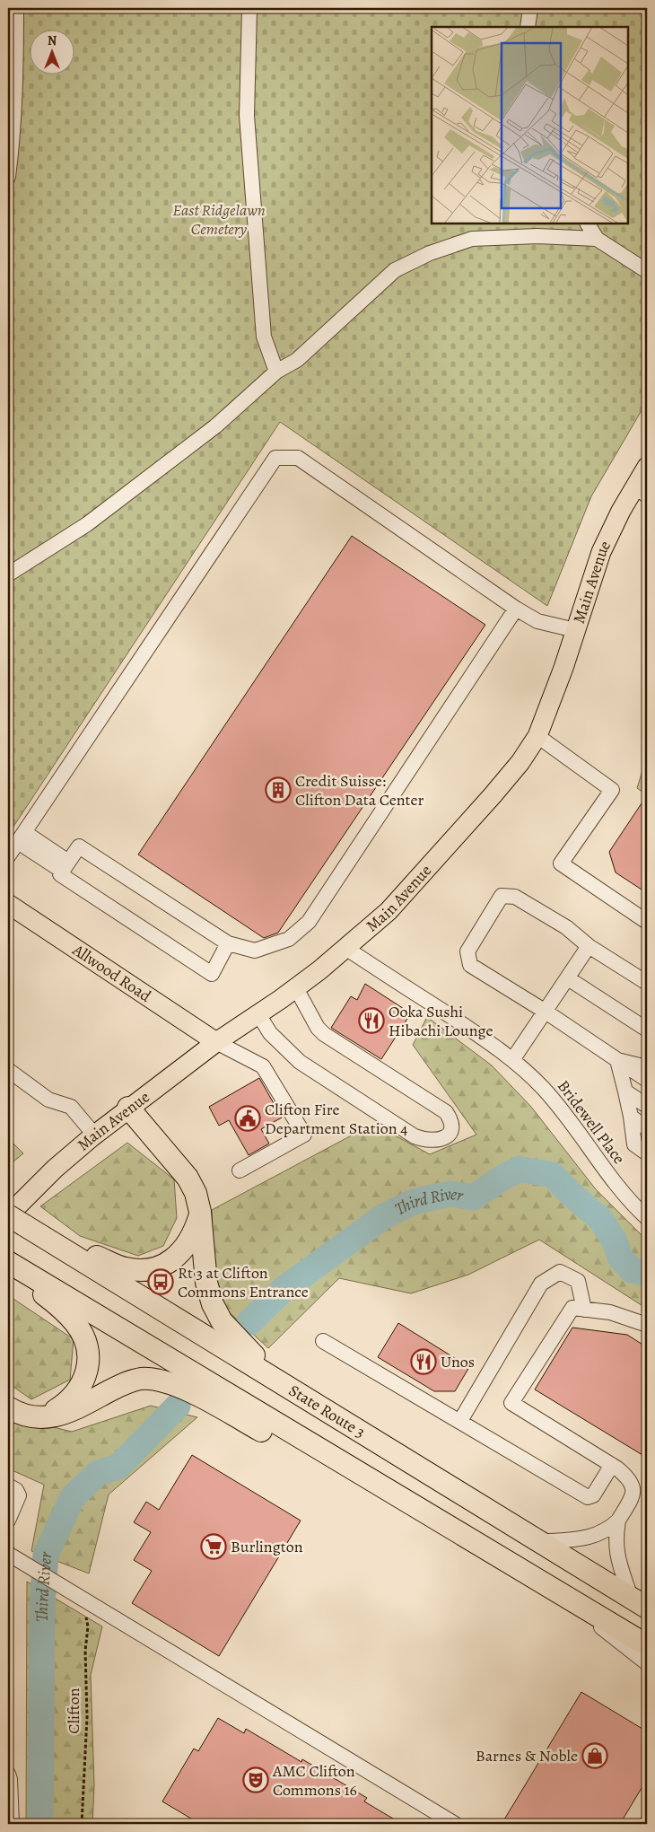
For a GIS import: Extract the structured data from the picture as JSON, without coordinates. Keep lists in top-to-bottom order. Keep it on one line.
{"streets":{"highway":["State Route 3"],"main road":["Main Avenue","Allwood Road"],"street":["Bridewell Place"],"path":["Clifton"]},"crossings":[["Main Avenue","Allwood Road"],["Main Avenue","Bridewell Place"],["Main Avenue","State Route 3"]],"water":["Third River"],"parks":["East Ridgelawn Cemetery"],"places":{"building":["Credit Suisse: Clifton Data Center"],"restaurant":["Ooka Sushi Hibachi Lounge","Unos"],"public building":["Clifton Fire Department Station 4"],"bus stop":["Rt 3 at Clifton Commons Entrance"],"supermarket":["Burlington"],"shop":["Barnes & Noble"],"theatre":["AMC Clifton Commons 16"]},"north":"top"}
